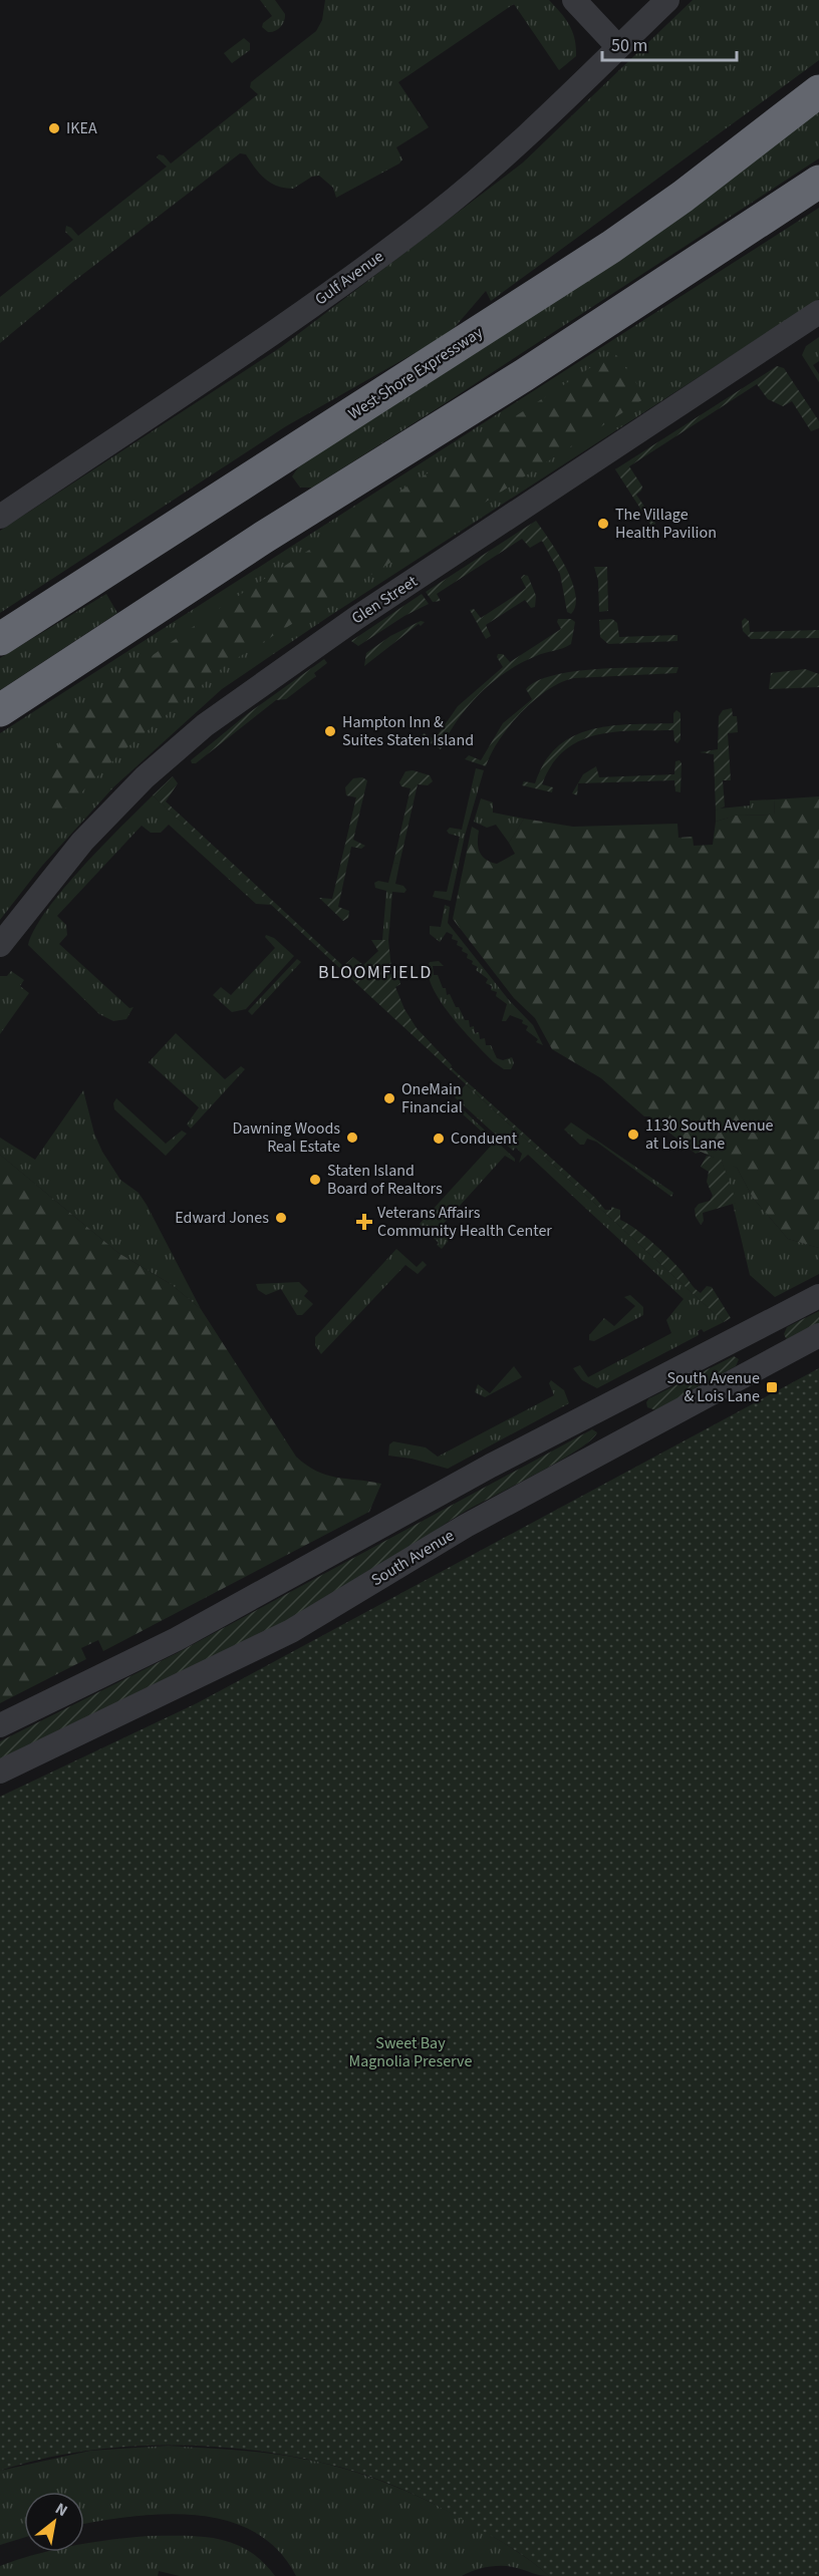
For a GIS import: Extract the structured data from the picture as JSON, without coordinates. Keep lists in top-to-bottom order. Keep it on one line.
{"streets":{"highway":["West Shore Expressway"],"street":["Gulf Avenue","Glen Street","South Avenue"]},"districts":["BLOOMFIELD"],"parks":["Sweet Bay Magnolia Preserve"],"places":{"other":["IKEA","The Village Health Pavilion","Hampton Inn & Suites Staten Island","OneMain Financial","1130 South Avenue at Lois Lane","Dawning Woods Real Estate","Conduent","Staten Island Board of Realtors","Edward Jones"],"health":["Veterans Affairs Community Health Center"],"transit":["South Avenue & Lois Lane"]},"scale_bar":"50 m","north":"top right"}
